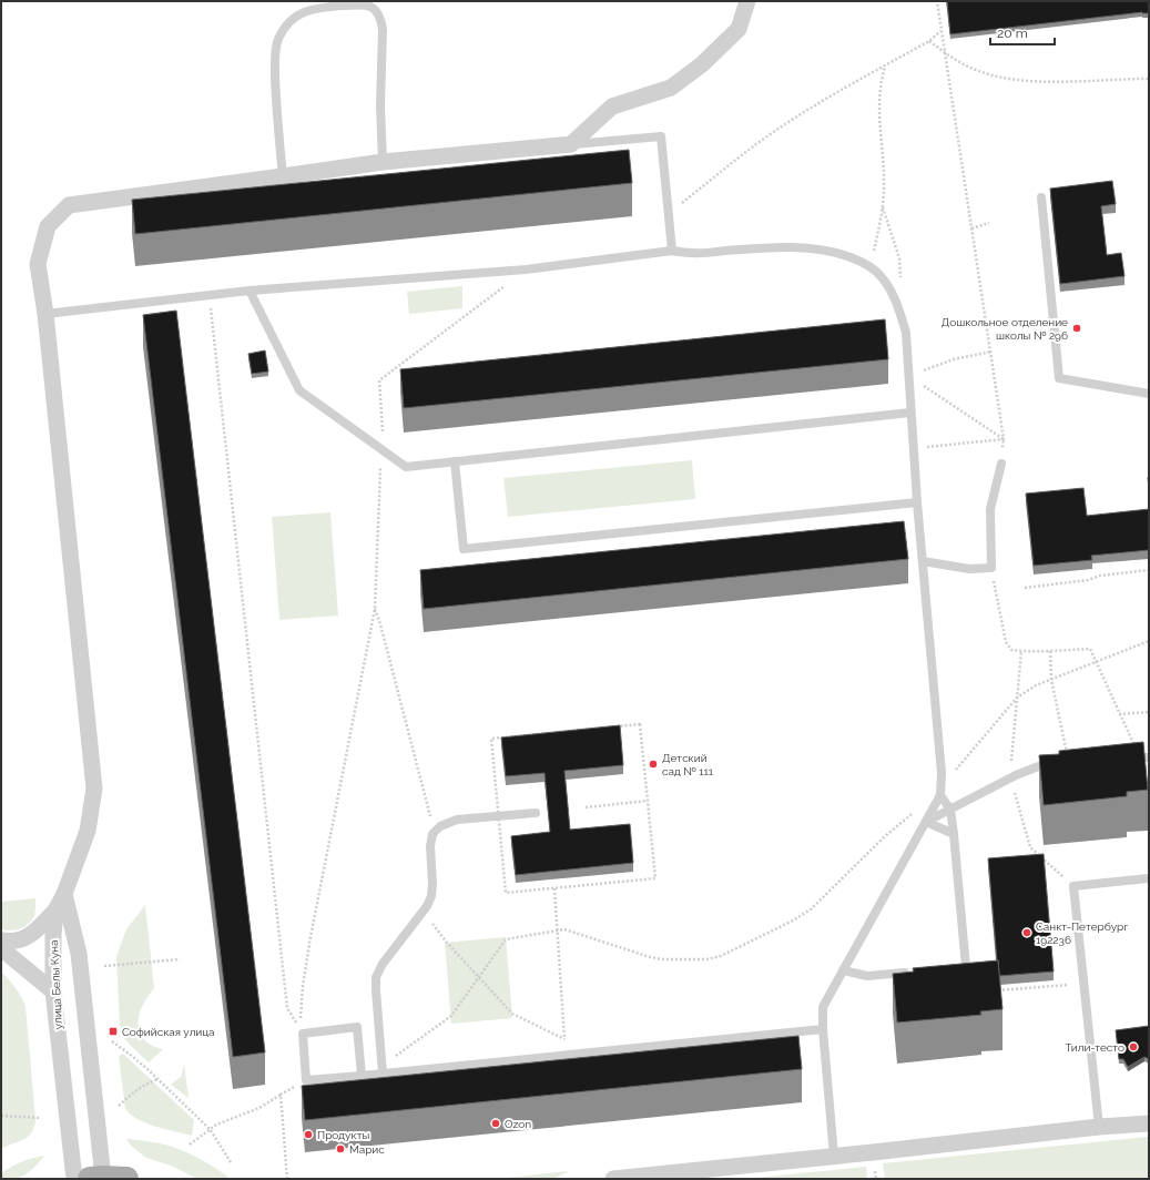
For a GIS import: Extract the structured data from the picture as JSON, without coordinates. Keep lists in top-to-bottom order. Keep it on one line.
{"streets":{"street":["улица Белы Куна"]},"places":{"other":["Дошкольное отделение школы № 296","Детский сад № 111","Санкт-Петербург 192236","Тили-тесто","Ozon","Продукты","Марис"],"transit":["Софийская улица"]},"scale_bar":"20 m"}
